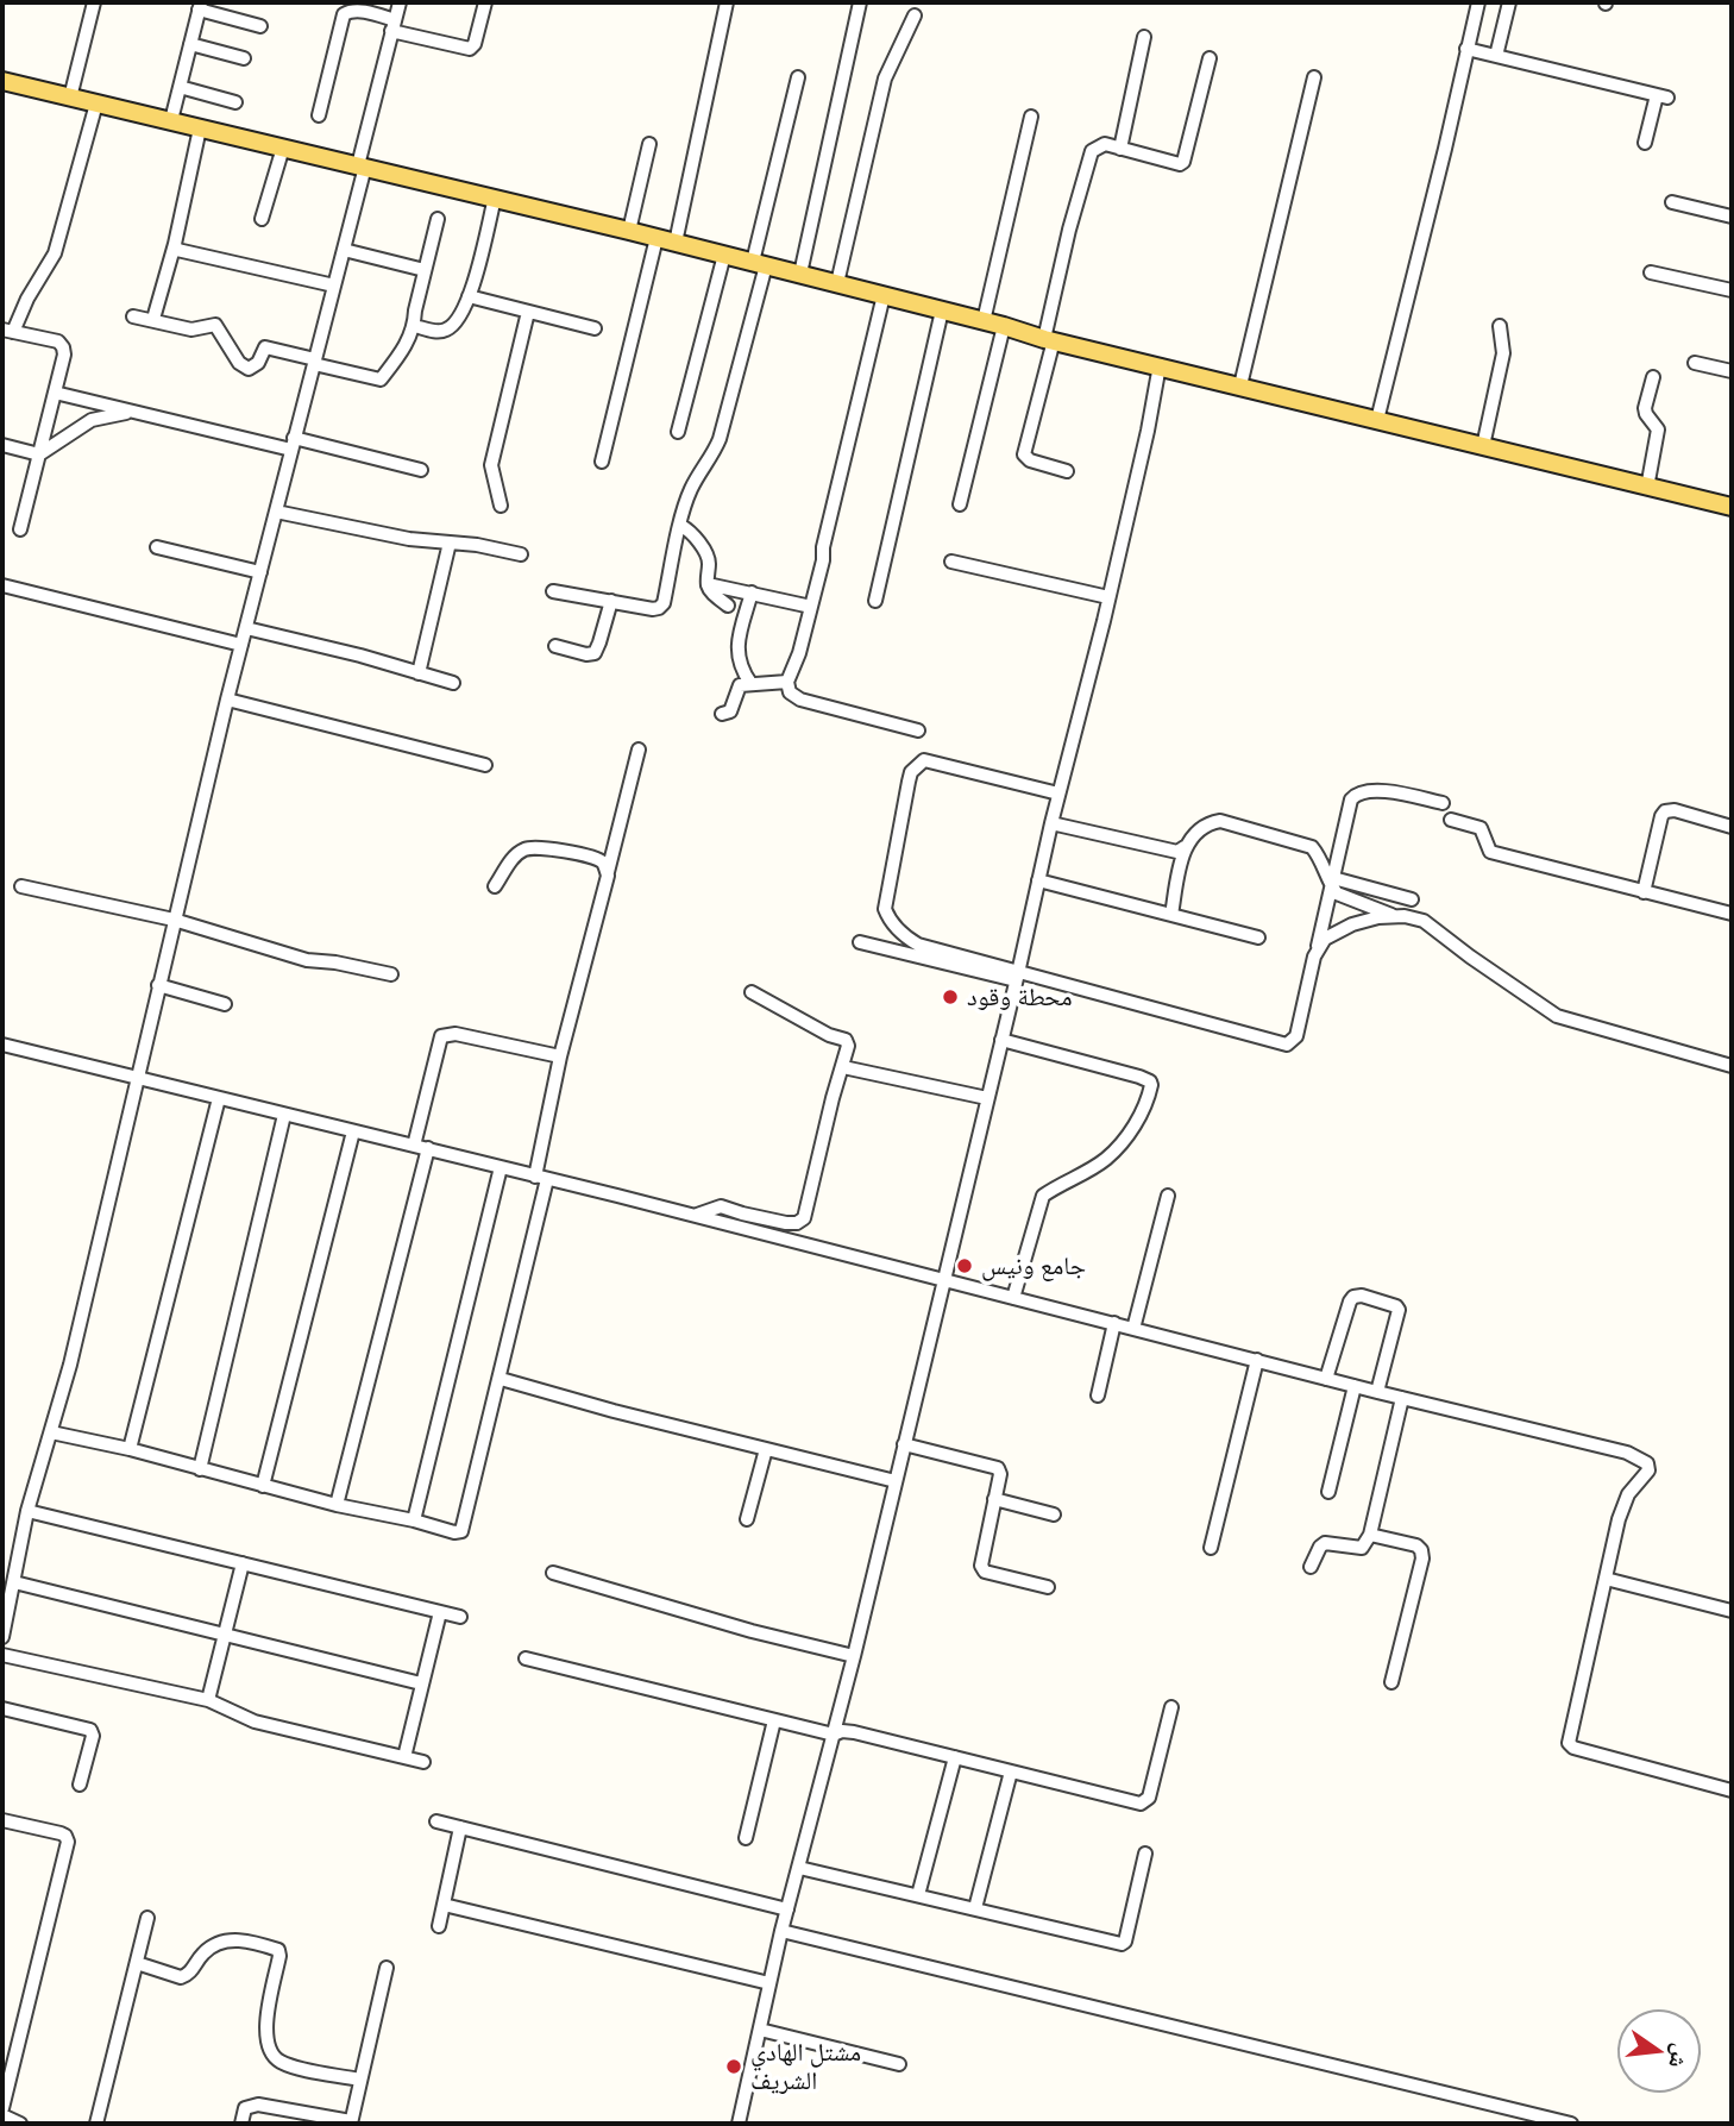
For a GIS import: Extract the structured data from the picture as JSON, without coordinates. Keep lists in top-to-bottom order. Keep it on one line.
{"places":["محطة وقود","جامع ونيس","مشتل الهادي الشريف"],"north":"right"}
